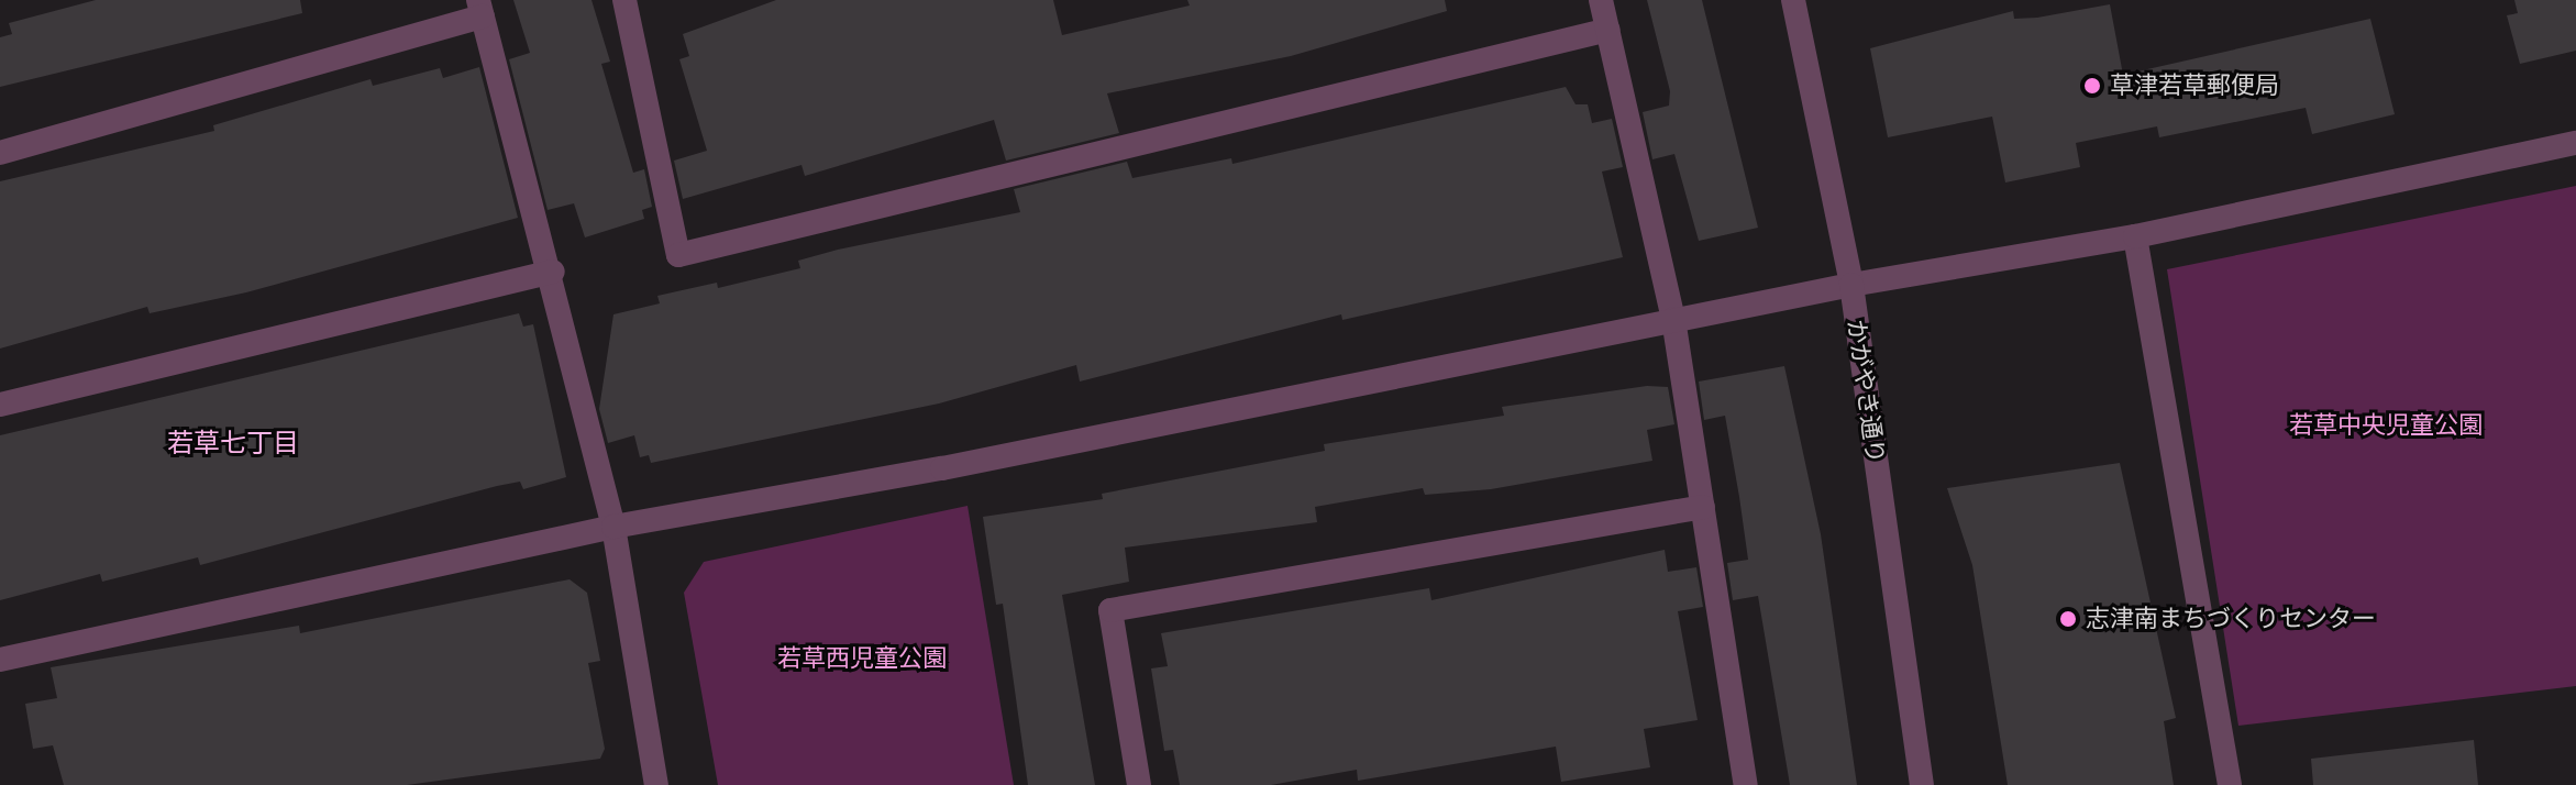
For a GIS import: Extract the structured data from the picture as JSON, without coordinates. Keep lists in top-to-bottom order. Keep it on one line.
{"streets":{"street":["かがやき通り"]},"districts":["若草七丁目"],"parks":["若草中央児童公園","若草西児童公園"],"places":["草津若草郵便局","志津南まちづくりセンター"]}
